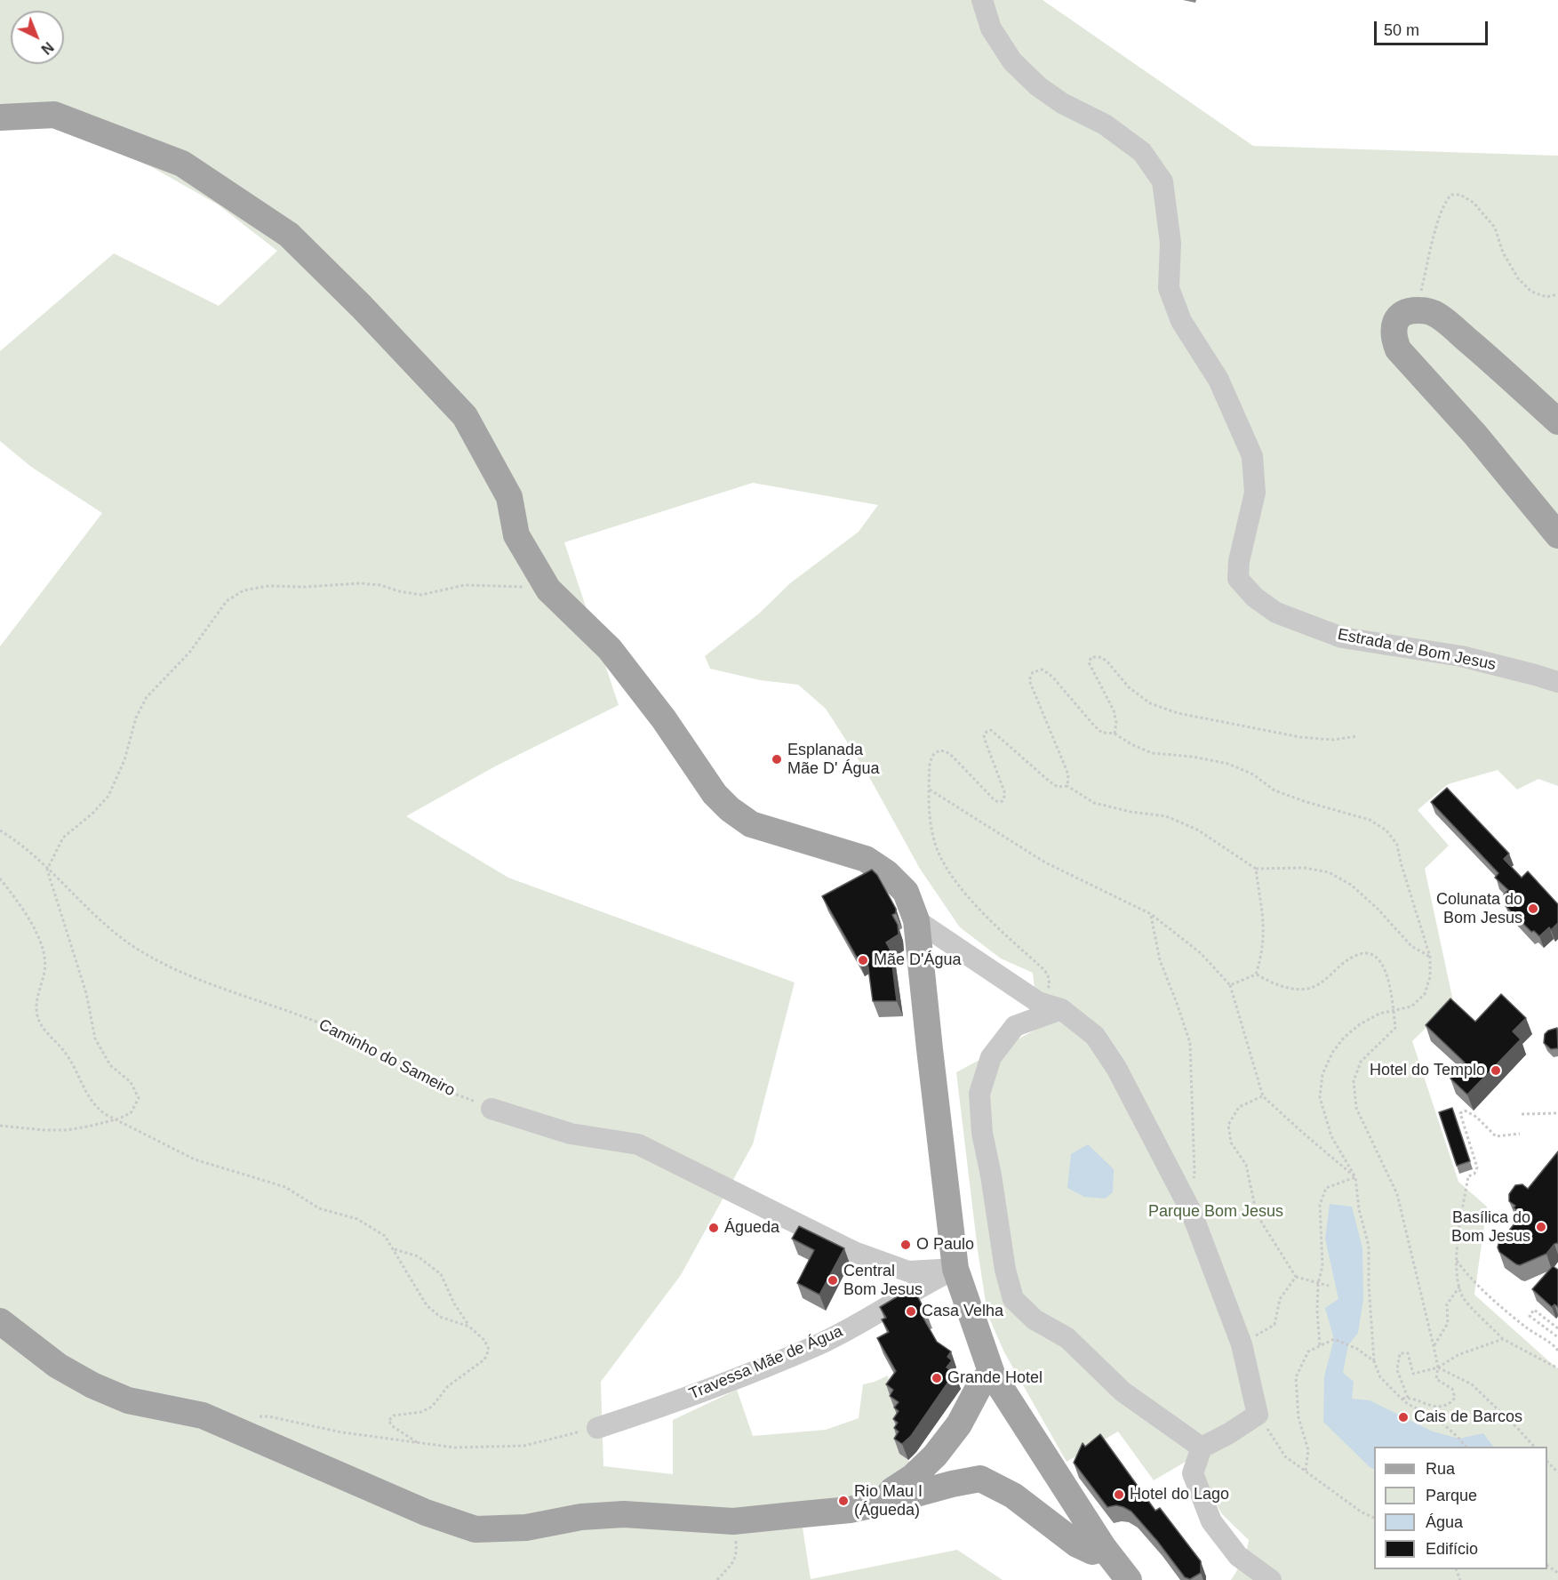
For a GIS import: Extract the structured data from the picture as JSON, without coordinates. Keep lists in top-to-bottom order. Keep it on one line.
{"streets":{"street":["Estrada de Bom Jesus","Travessa Mãe de Água"],"path":["Caminho do Sameiro"]},"parks":["Parque Bom Jesus"],"places":["Esplanada Mãe D' Água","Colunata do Bom Jesus","Mãe D'Água","Hotel do Templo","Basílica do Bom Jesus","Águeda","O Paulo","Central Bom Jesus","Casa Velha","Grande Hotel","Cais de Barcos","Hotel do Lago","Rio Mau I (Águeda)"],"legend":["Rua","Parque","Água","Edifício"],"scale_bar":"50 m","north":"bottom right"}
